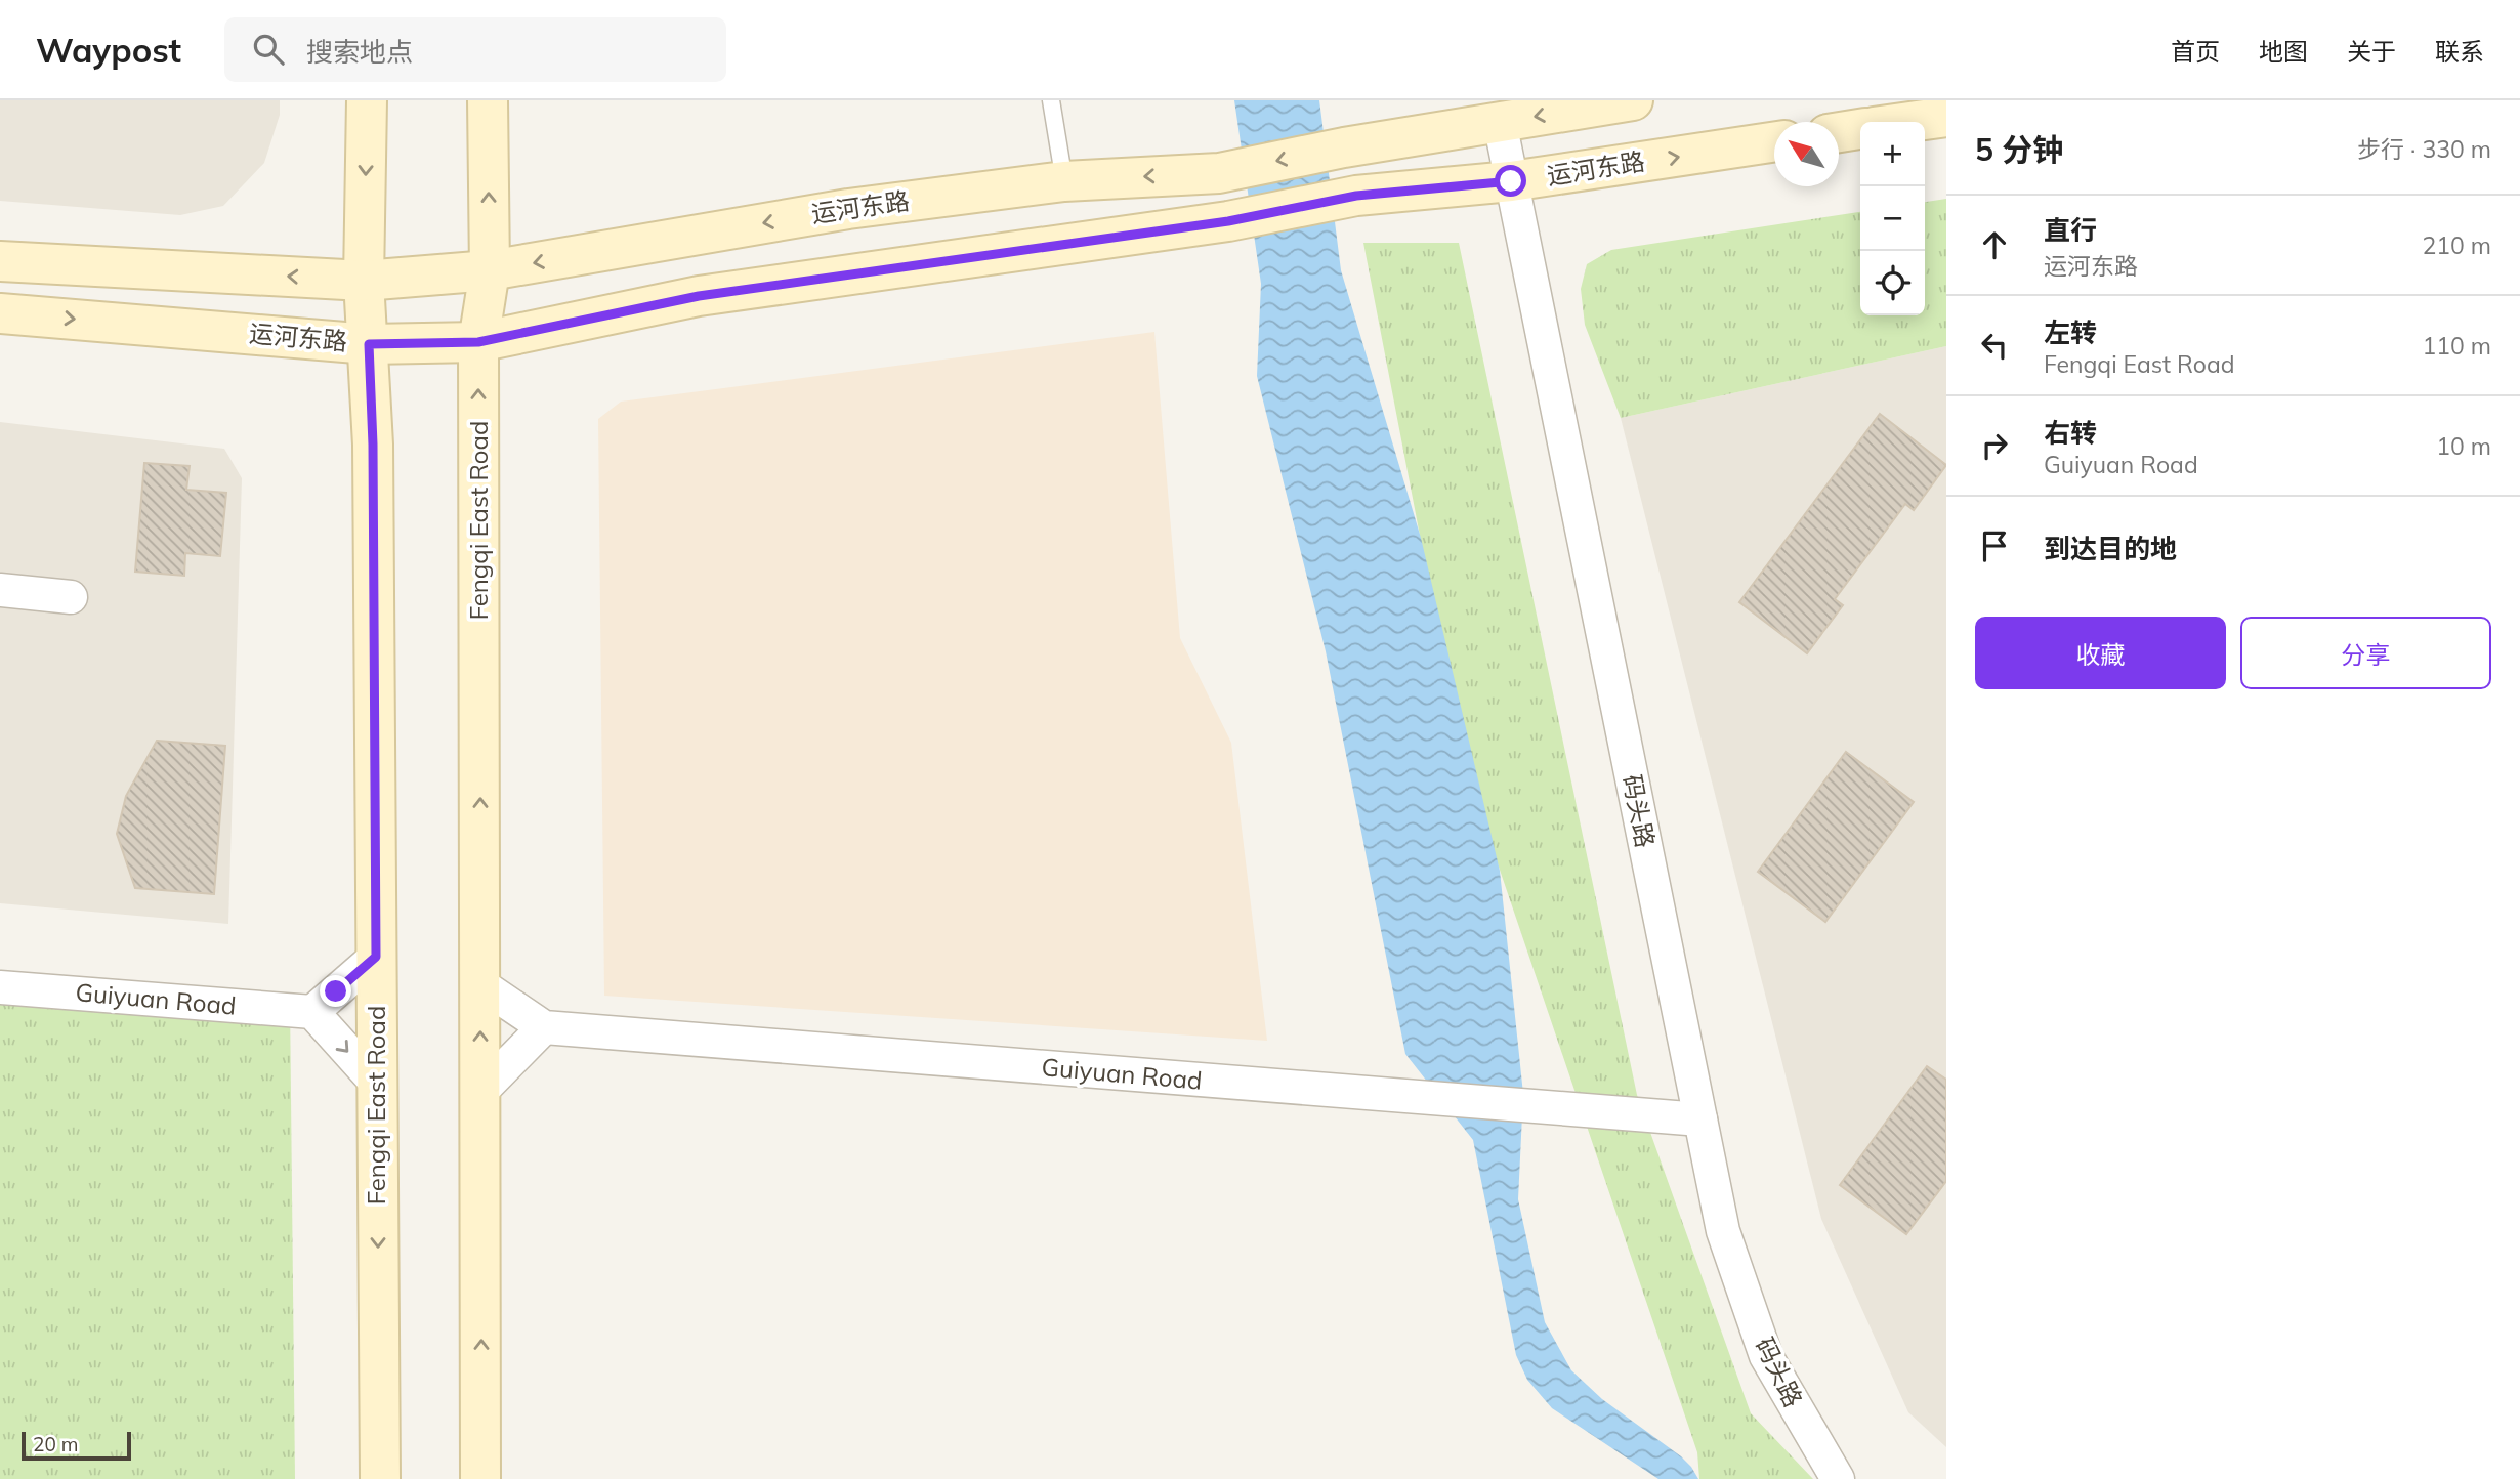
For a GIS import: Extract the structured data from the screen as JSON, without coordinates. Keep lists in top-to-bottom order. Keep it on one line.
{"streets":{"main road":["运河东路","Fengqi East Road"],"street":["码头路","Guiyuan Road"]},"crossings":[["运河东路","Fengqi East Road"],["运河东路","码头路"],["Fengqi East Road","Guiyuan Road"],["码头路","Guiyuan Road"]],"scale_bar":"20 m","north":"top left","page":{"header":"Waypost","search":"搜索地点","nav":["首页","地图","关于","联系"],"heading":["5 分钟","步行 · 330 m"],"map_buttons":["+","−"],"list":[["直行","运河东路","210 m"],["左转","Fengqi East Road","110 m"],["右转","Guiyuan Road","10 m"],"到达目的地"],"buttons":["收藏","分享"],"scale":"20 m"}}
